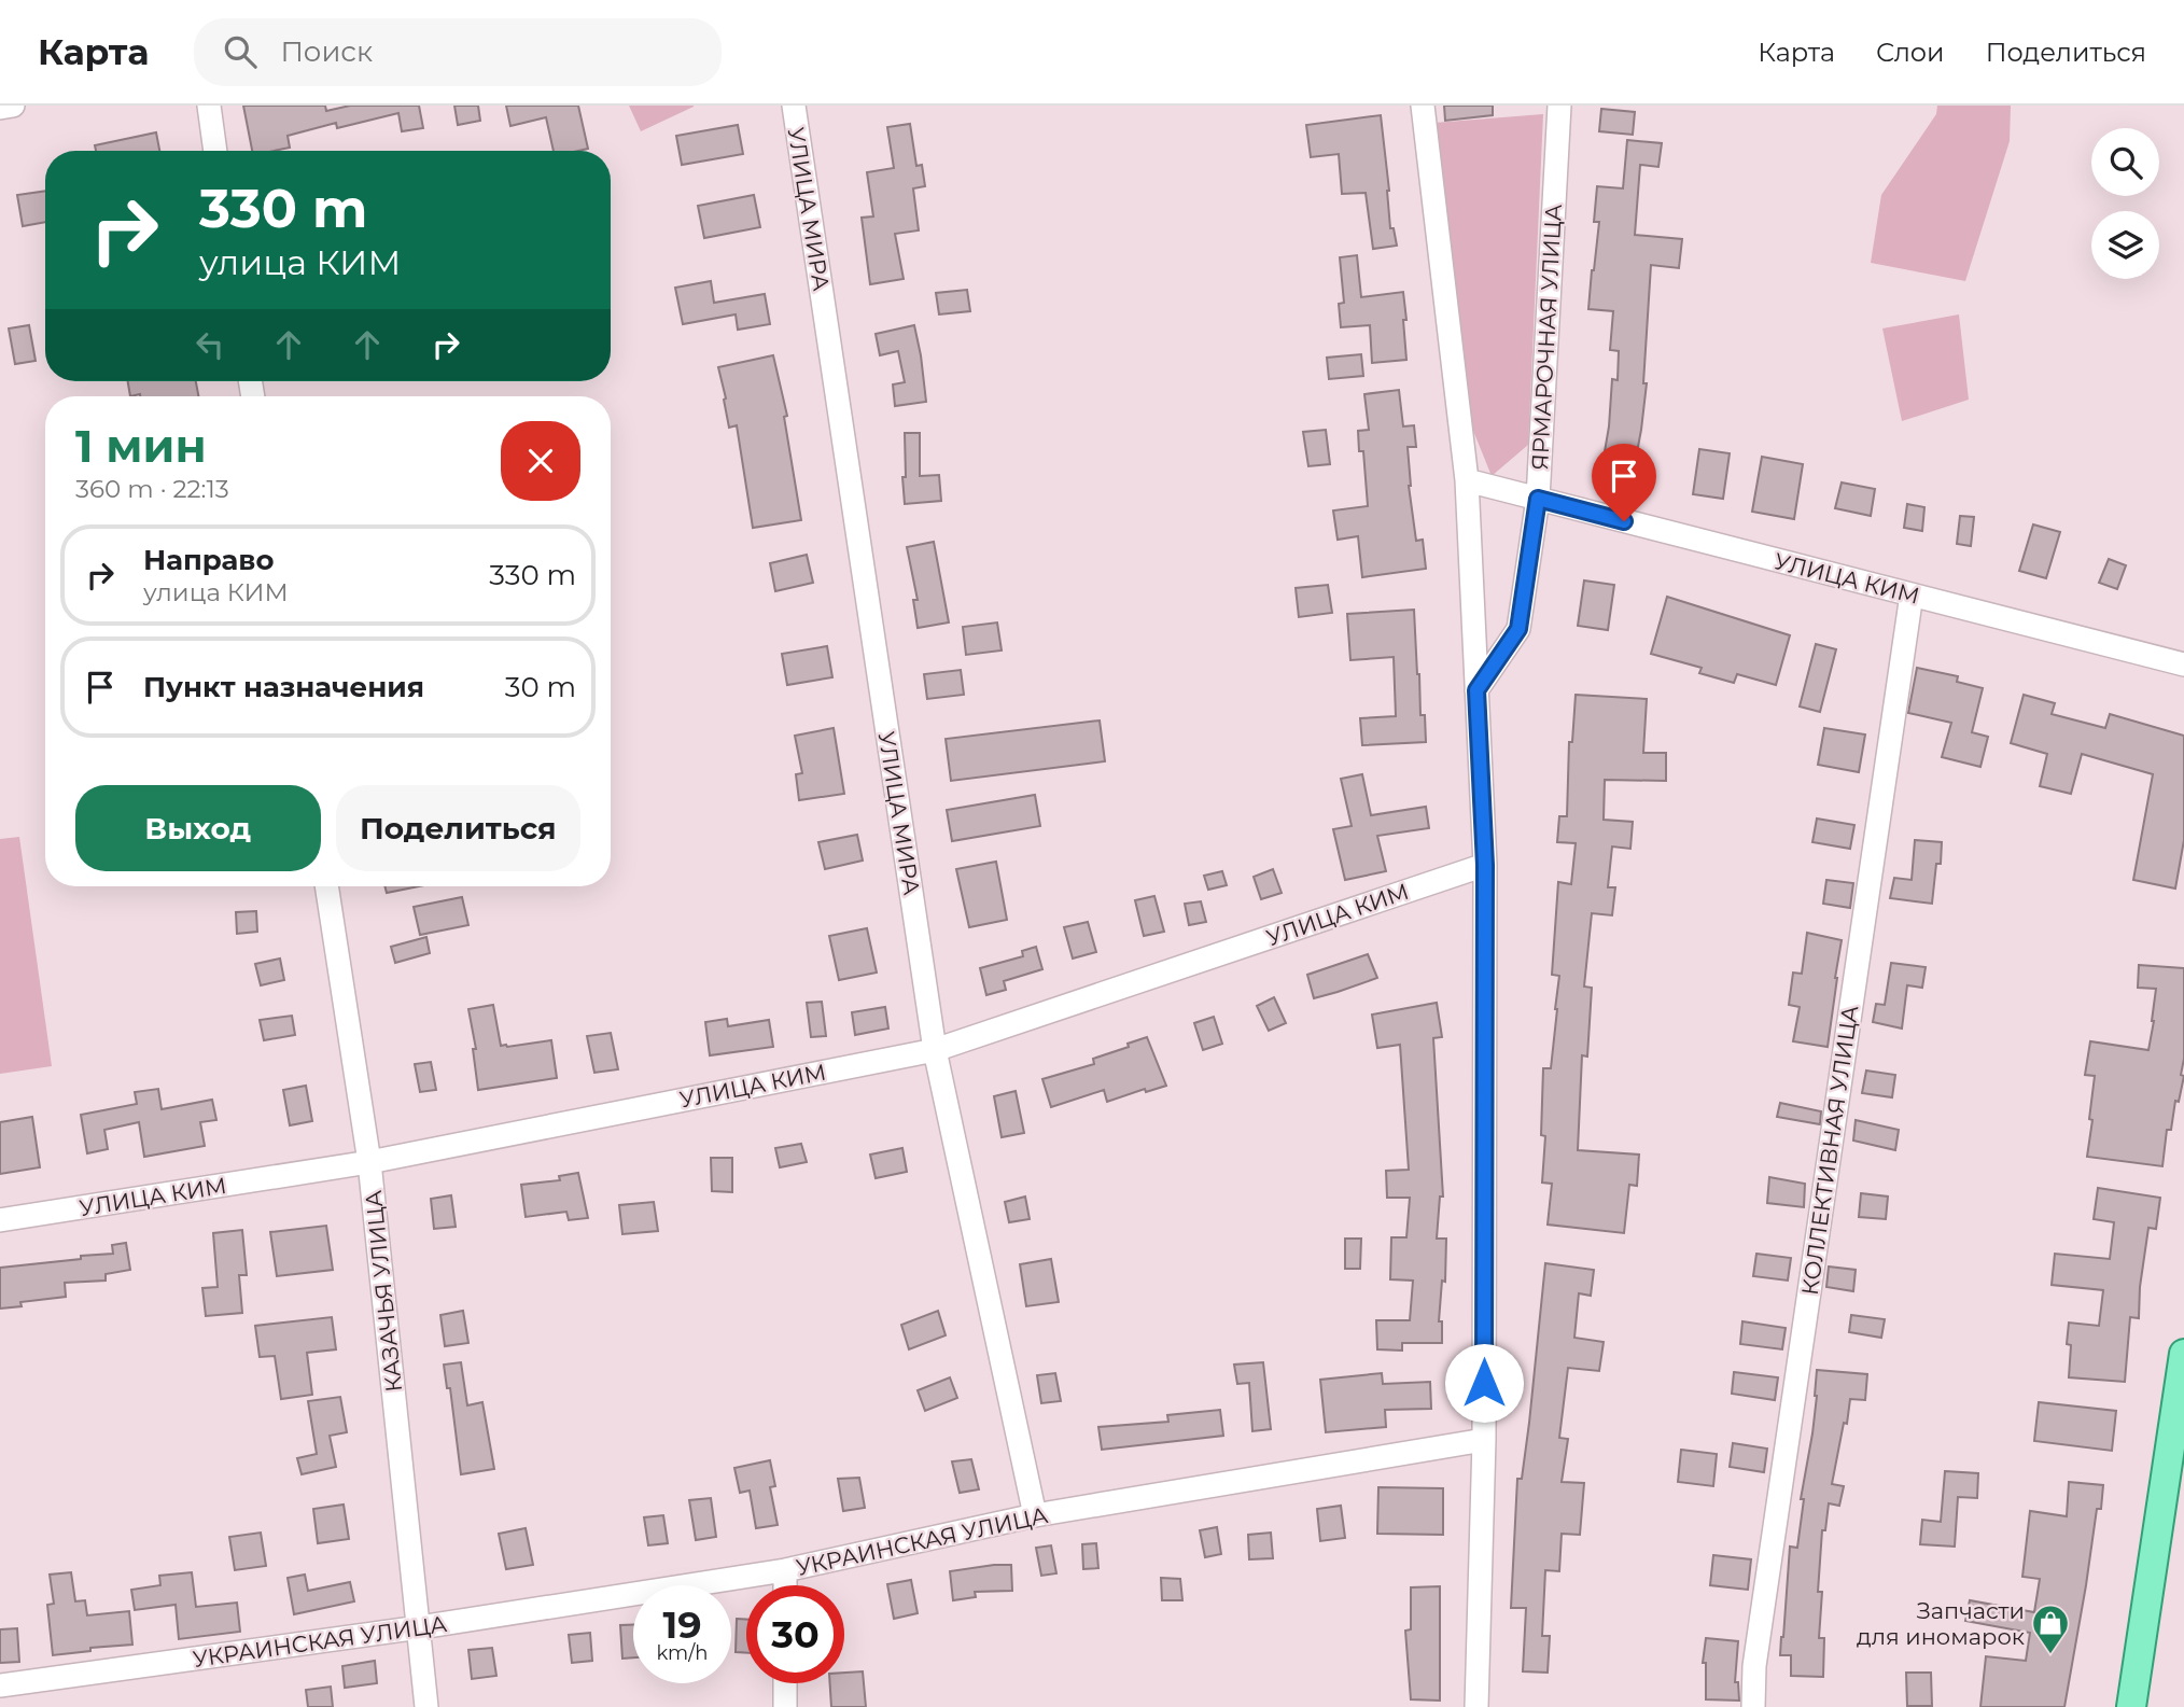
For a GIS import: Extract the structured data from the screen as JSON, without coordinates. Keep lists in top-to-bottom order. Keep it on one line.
{"streets":{"street":["УЛИЦА МИРА","ЯРМАРОЧНАЯ УЛИЦА","УЛИЦА КИМ","КОЛЛЕКТИВНАЯ УЛИЦА","КАЗАЧЬЯ УЛИЦА","УКРАИНСКАЯ УЛИЦА"]},"crossings":[["УЛИЦА МИРА","УЛИЦА КИМ"],["УЛИЦА МИРА","УКРАИНСКАЯ УЛИЦА"],["ЯРМАРОЧНАЯ УЛИЦА","УЛИЦА КИМ"],["УЛИЦА КИМ","КОЛЛЕКТИВНАЯ УЛИЦА"],["УЛИЦА КИМ","КАЗАЧЬЯ УЛИЦА"],["КАЗАЧЬЯ УЛИЦА","УКРАИНСКАЯ УЛИЦА"]],"places":{"shop":["Запчасти для иномарок"]},"page":{"header":"Карта","search":"Поиск","nav":["Карта","Слои","Поделиться"],"turn":["330 m","улица КИМ"],"heading":["1 мин","360 m · 22:13"],"list":[{"name":"Направо","note":"улица КИМ","value":"330 m"},{"name":"Пункт назначения","value":"30 m"}],"buttons":["Выход","Поделиться"],"speed":"19 km/h","limit":"30"}}
